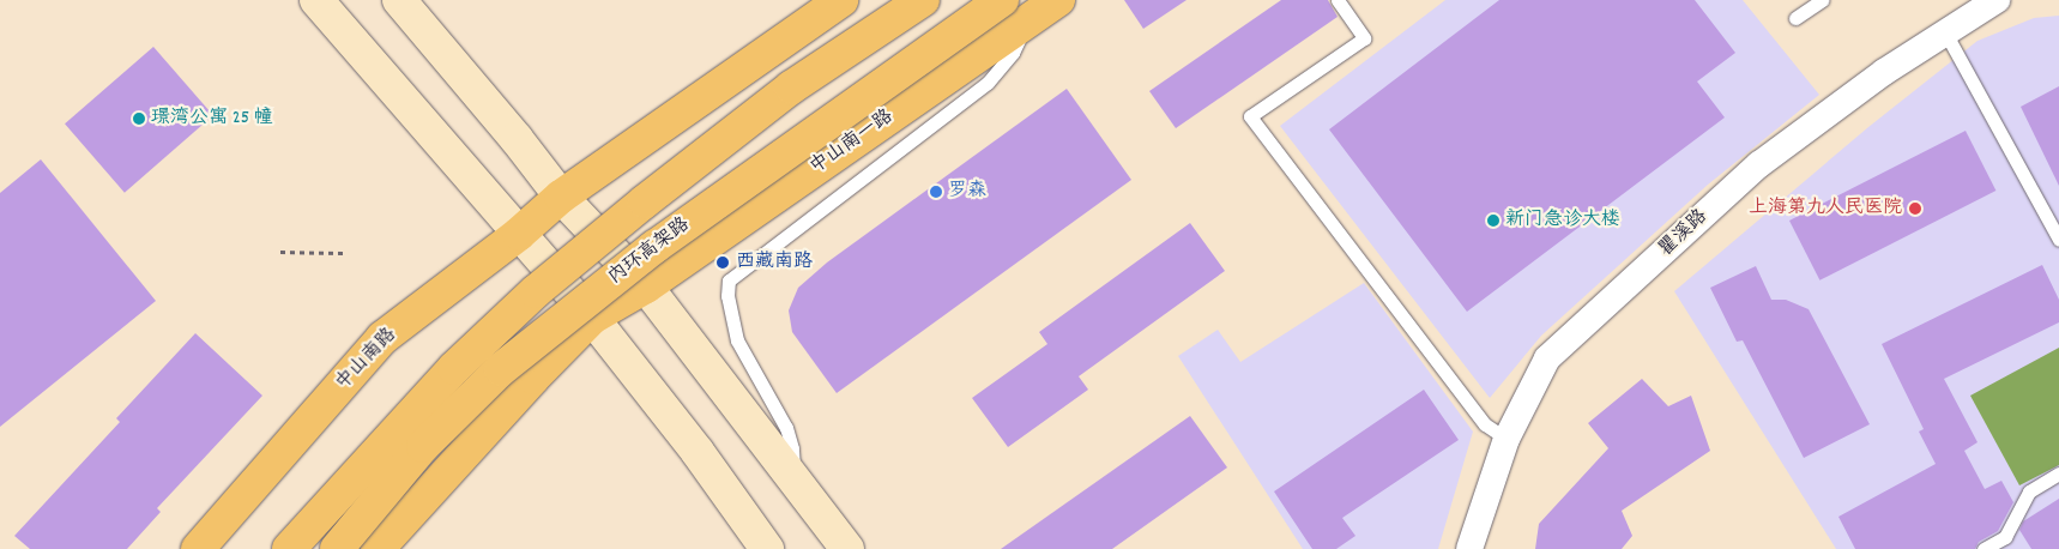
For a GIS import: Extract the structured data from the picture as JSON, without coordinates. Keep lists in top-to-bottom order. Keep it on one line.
{"streets":{"main road":["中山南一路","内环高架路","中山南路"],"street":["瞿溪路"]},"places":["璟湾公寓 25 幢","罗森","上海第九人民医院","新门急诊大楼","西藏南路"]}
